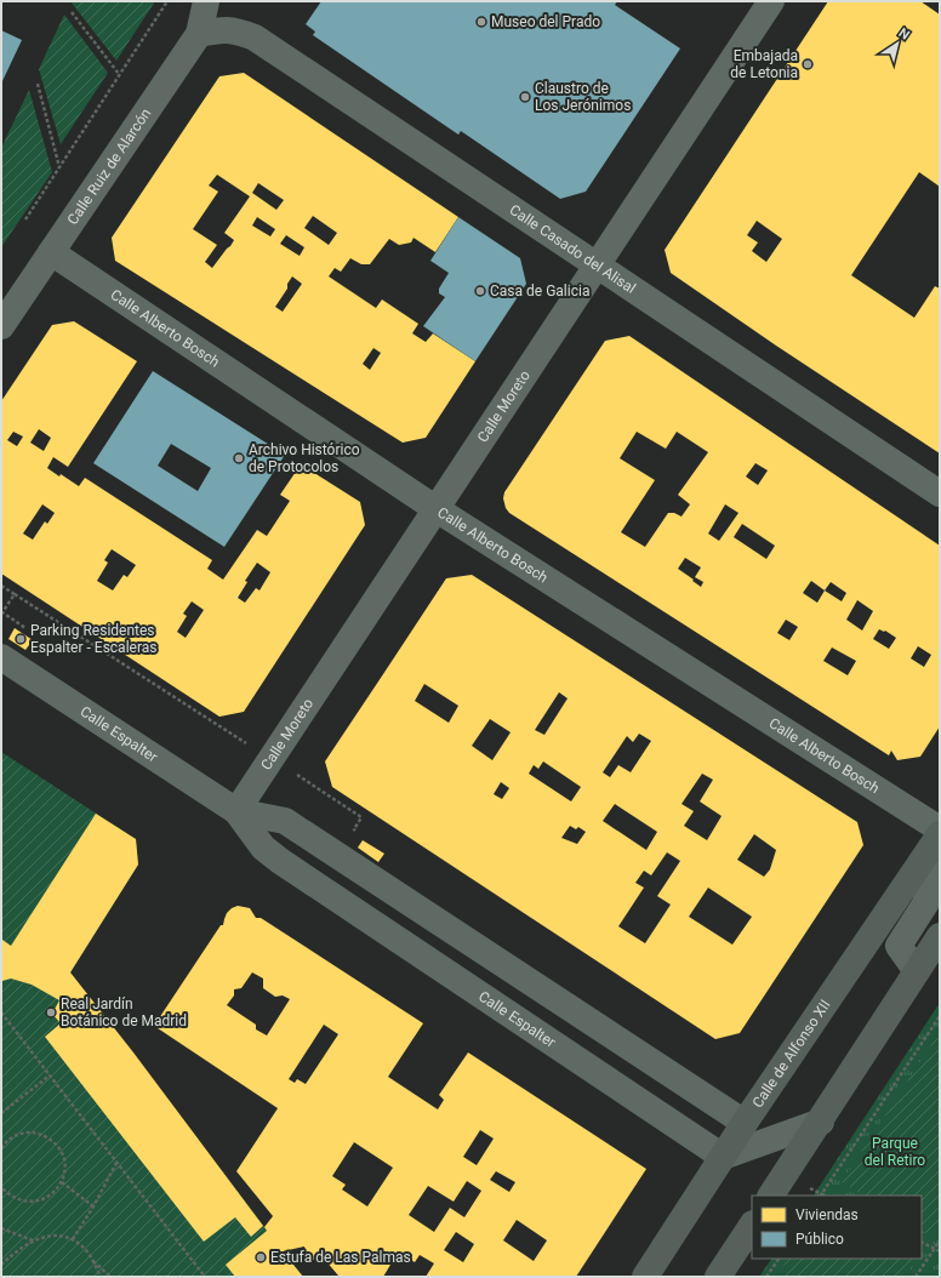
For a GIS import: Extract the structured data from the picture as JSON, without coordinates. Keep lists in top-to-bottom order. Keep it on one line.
{"streets":{"main road":["Calle de Alfonso XII"],"street":["Calle Ruiz de Alarcón","Calle Casado del Alisal","Calle Alberto Bosch","Calle Moreto","Calle Espalter"]},"crossings":[["Calle Ruiz de Alarcón","Calle Casado del Alisal"],["Calle Ruiz de Alarcón","Calle Alberto Bosch"],["Calle Casado del Alisal","Calle Moreto"],["Calle Alberto Bosch","Calle Moreto"],["Calle Moreto","Calle Espalter"],["Calle Espalter","Calle de Alfonso XII"]],"parks":["Parque del Retiro"],"places":["Museo del Prado","Embajada de Letonia","Claustro de Los Jerónimos","Casa de Galicia","Archivo Histórico de Protocolos","Parking Residentes Espalter - Escaleras","Real Jardín Botánico de Madrid","Estufa de Las Palmas"],"legend":["Viviendas","Público"],"north":"top right"}
